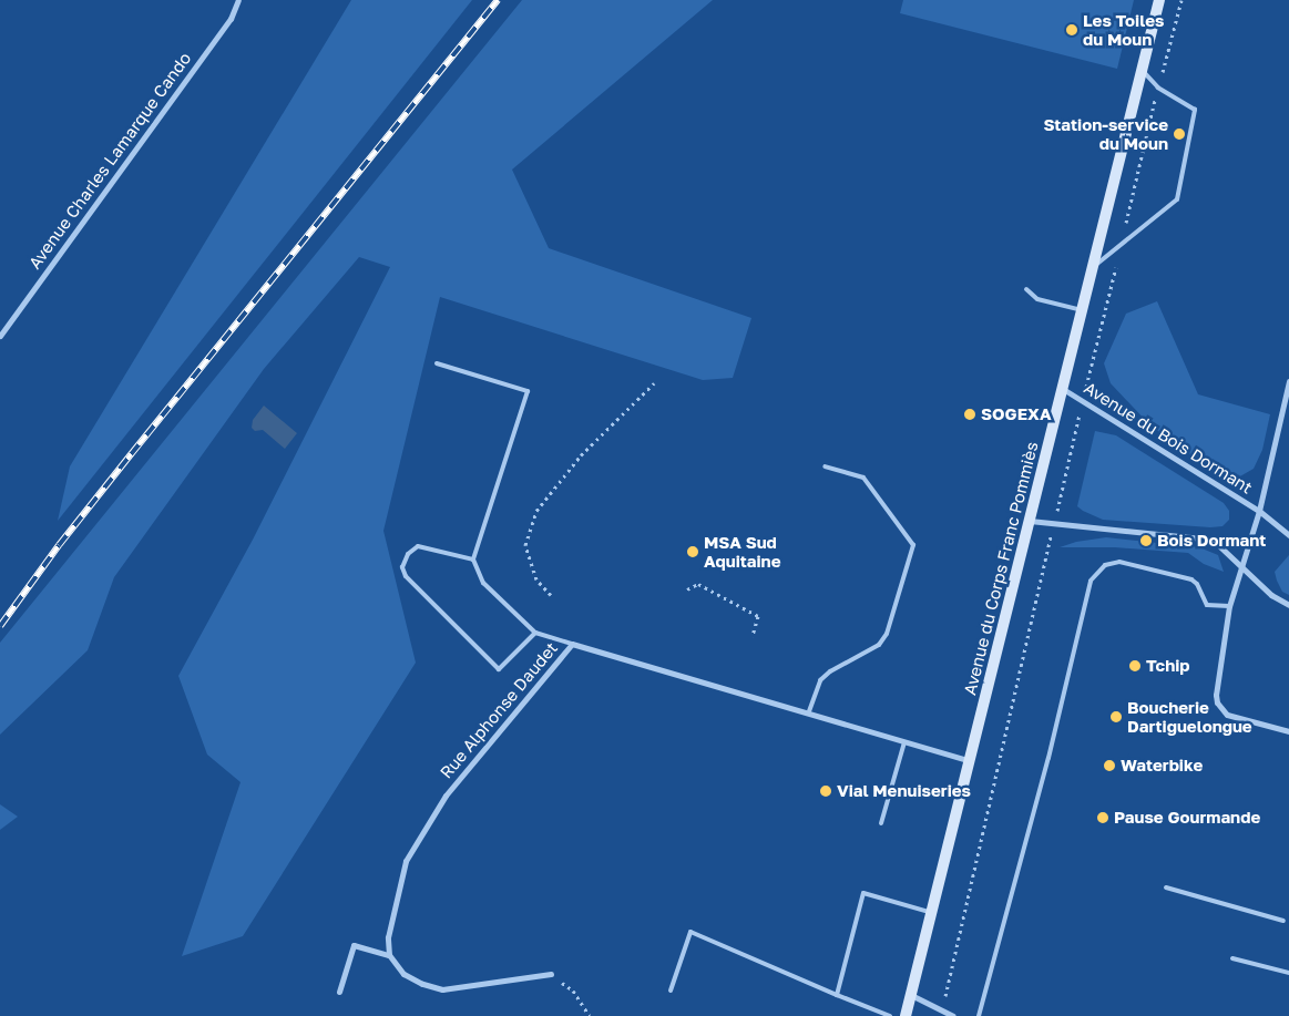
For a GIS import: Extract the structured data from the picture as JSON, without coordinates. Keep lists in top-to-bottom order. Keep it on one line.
{"streets":{"main road":["Avenue du Corps Franc Pommiès"],"street":["Avenue Charles Lamarque Cando","Avenue du Bois Dormant","Rue Alphonse Daudet"]},"crossings":[["Avenue du Bois Dormant","Avenue du Corps Franc Pommiès"],["Avenue du Corps Franc Pommiès","Rue Alphonse Daudet"]],"places":["Les Toiles du Moun","Station-service du Moun","SOGEXA","Bois Dormant","MSA Sud Aquitaine","Tchip","Boucherie Dartiguelongue","Waterbike","Vial Menuiseries","Pause Gourmande"]}
